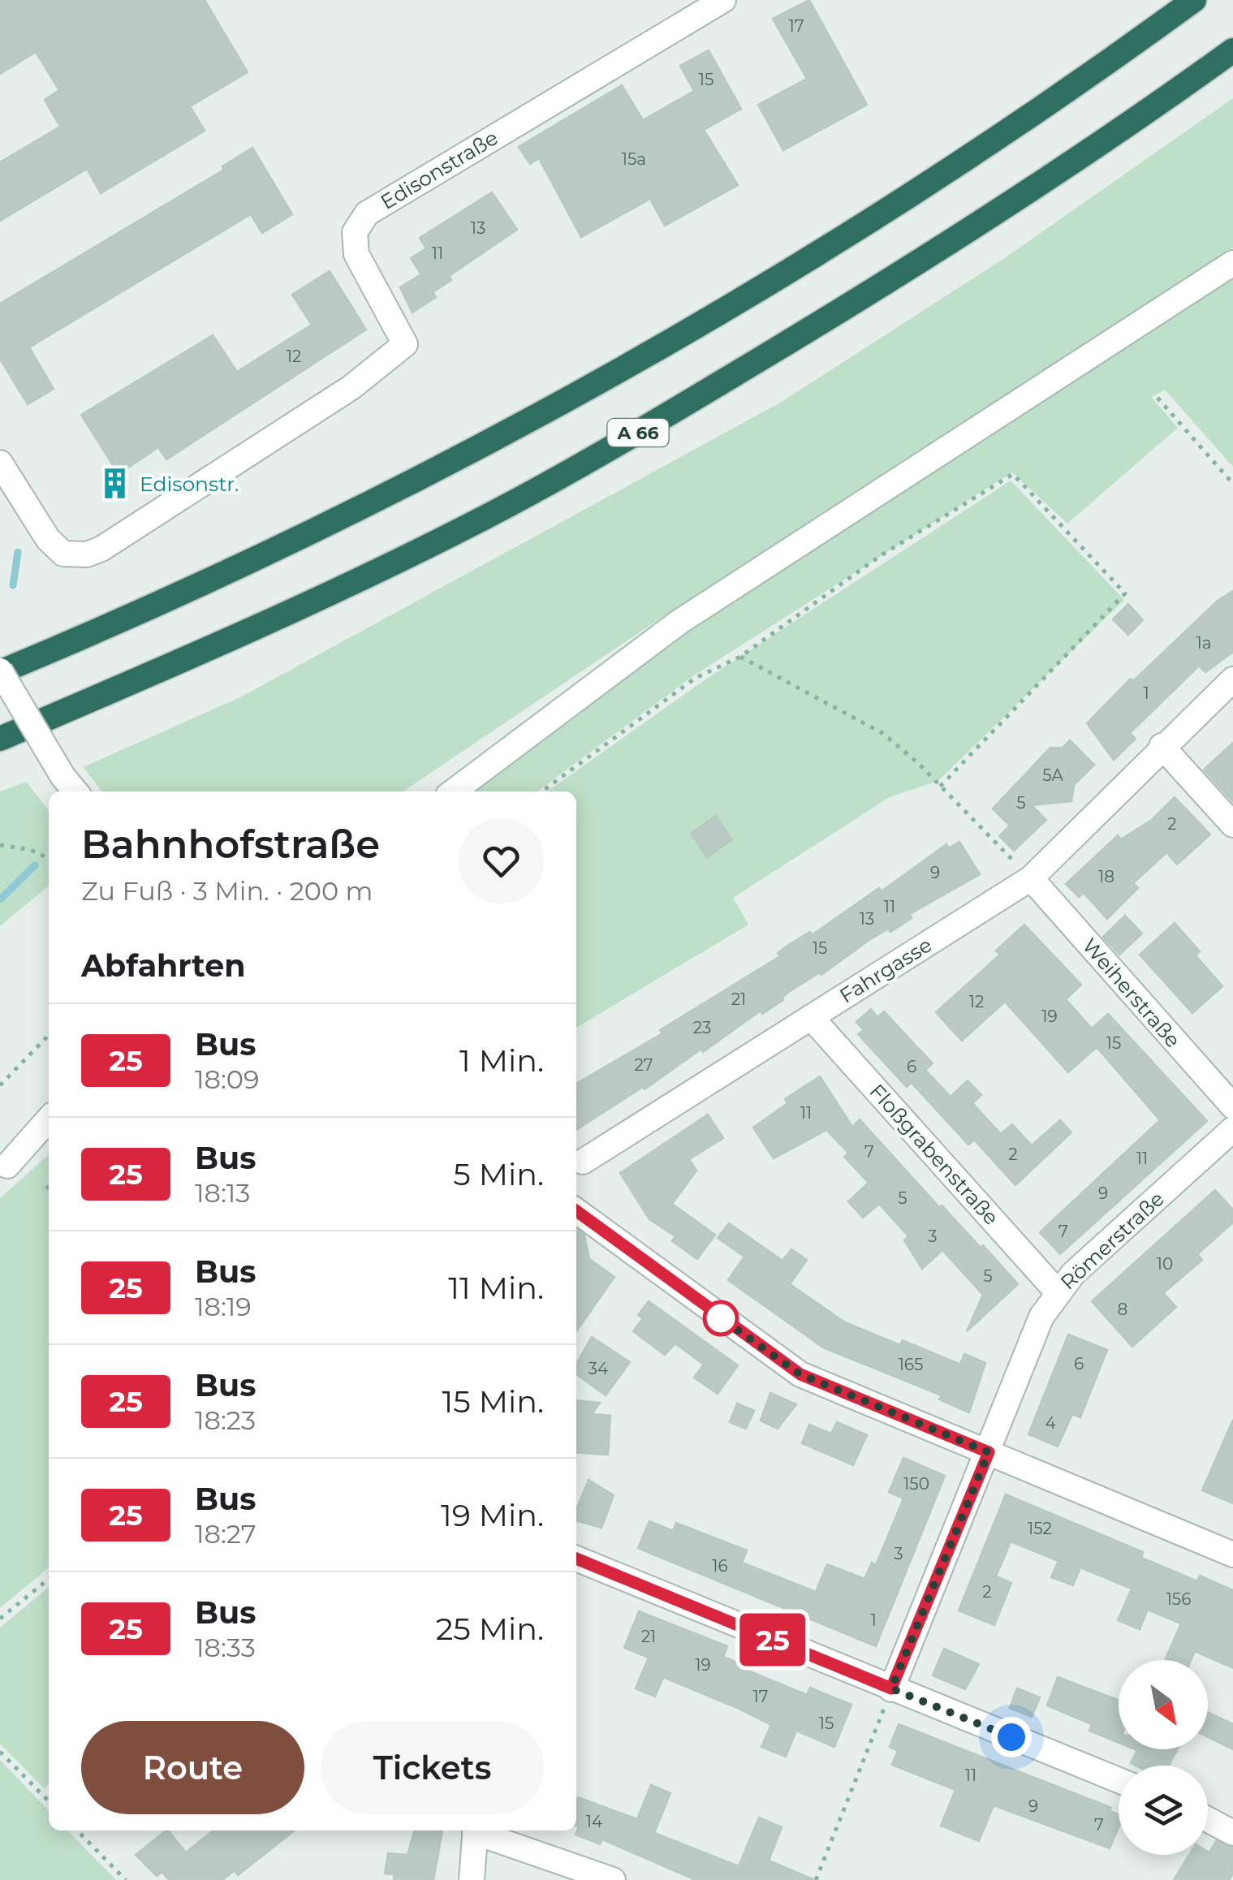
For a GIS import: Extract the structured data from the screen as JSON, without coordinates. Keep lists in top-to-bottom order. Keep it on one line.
{"streets":{"highway":["A 66"],"street":["Edisonstraße","Fahrgasse","Weiherstraße","Floßgrabenstraße","Römerstraße"]},"crossings":[["Fahrgasse","Weiherstraße"],["Fahrgasse","Floßgrabenstraße"],["Floßgrabenstraße","Römerstraße"]],"places":{"building":["Edisonstr."]},"lines":["bus line 25"],"house_numbers":["17","15","15a","13","11","12","1a","1","5A","5","2","9","18","11","13","15","21","12","19","23","15","27","6","11","7","2","11","9","5","7","3","10","5","8","6","165","34","4","150","152","3","16","2","156","1","21","19","17","15","11","9","14","7"],"north":"bottom right","page":{"on_map":"25","heading":[["Bahnhofstraße","Zu Fuß · 3 Min. · 200 m"],"Abfahrten"],"list":[{"mark":"25","name":"Bus","note":"18:09","value":"1 Min."},{"mark":"25","name":"Bus","note":"18:13","value":"5 Min."},{"mark":"25","name":"Bus","note":"18:19","value":"11 Min."},{"mark":"25","name":"Bus","note":"18:23","value":"15 Min."},{"mark":"25","name":"Bus","note":"18:27","value":"19 Min."},{"mark":"25","name":"Bus","note":"18:33","value":"25 Min."}],"buttons":["Route","Tickets"]}}
